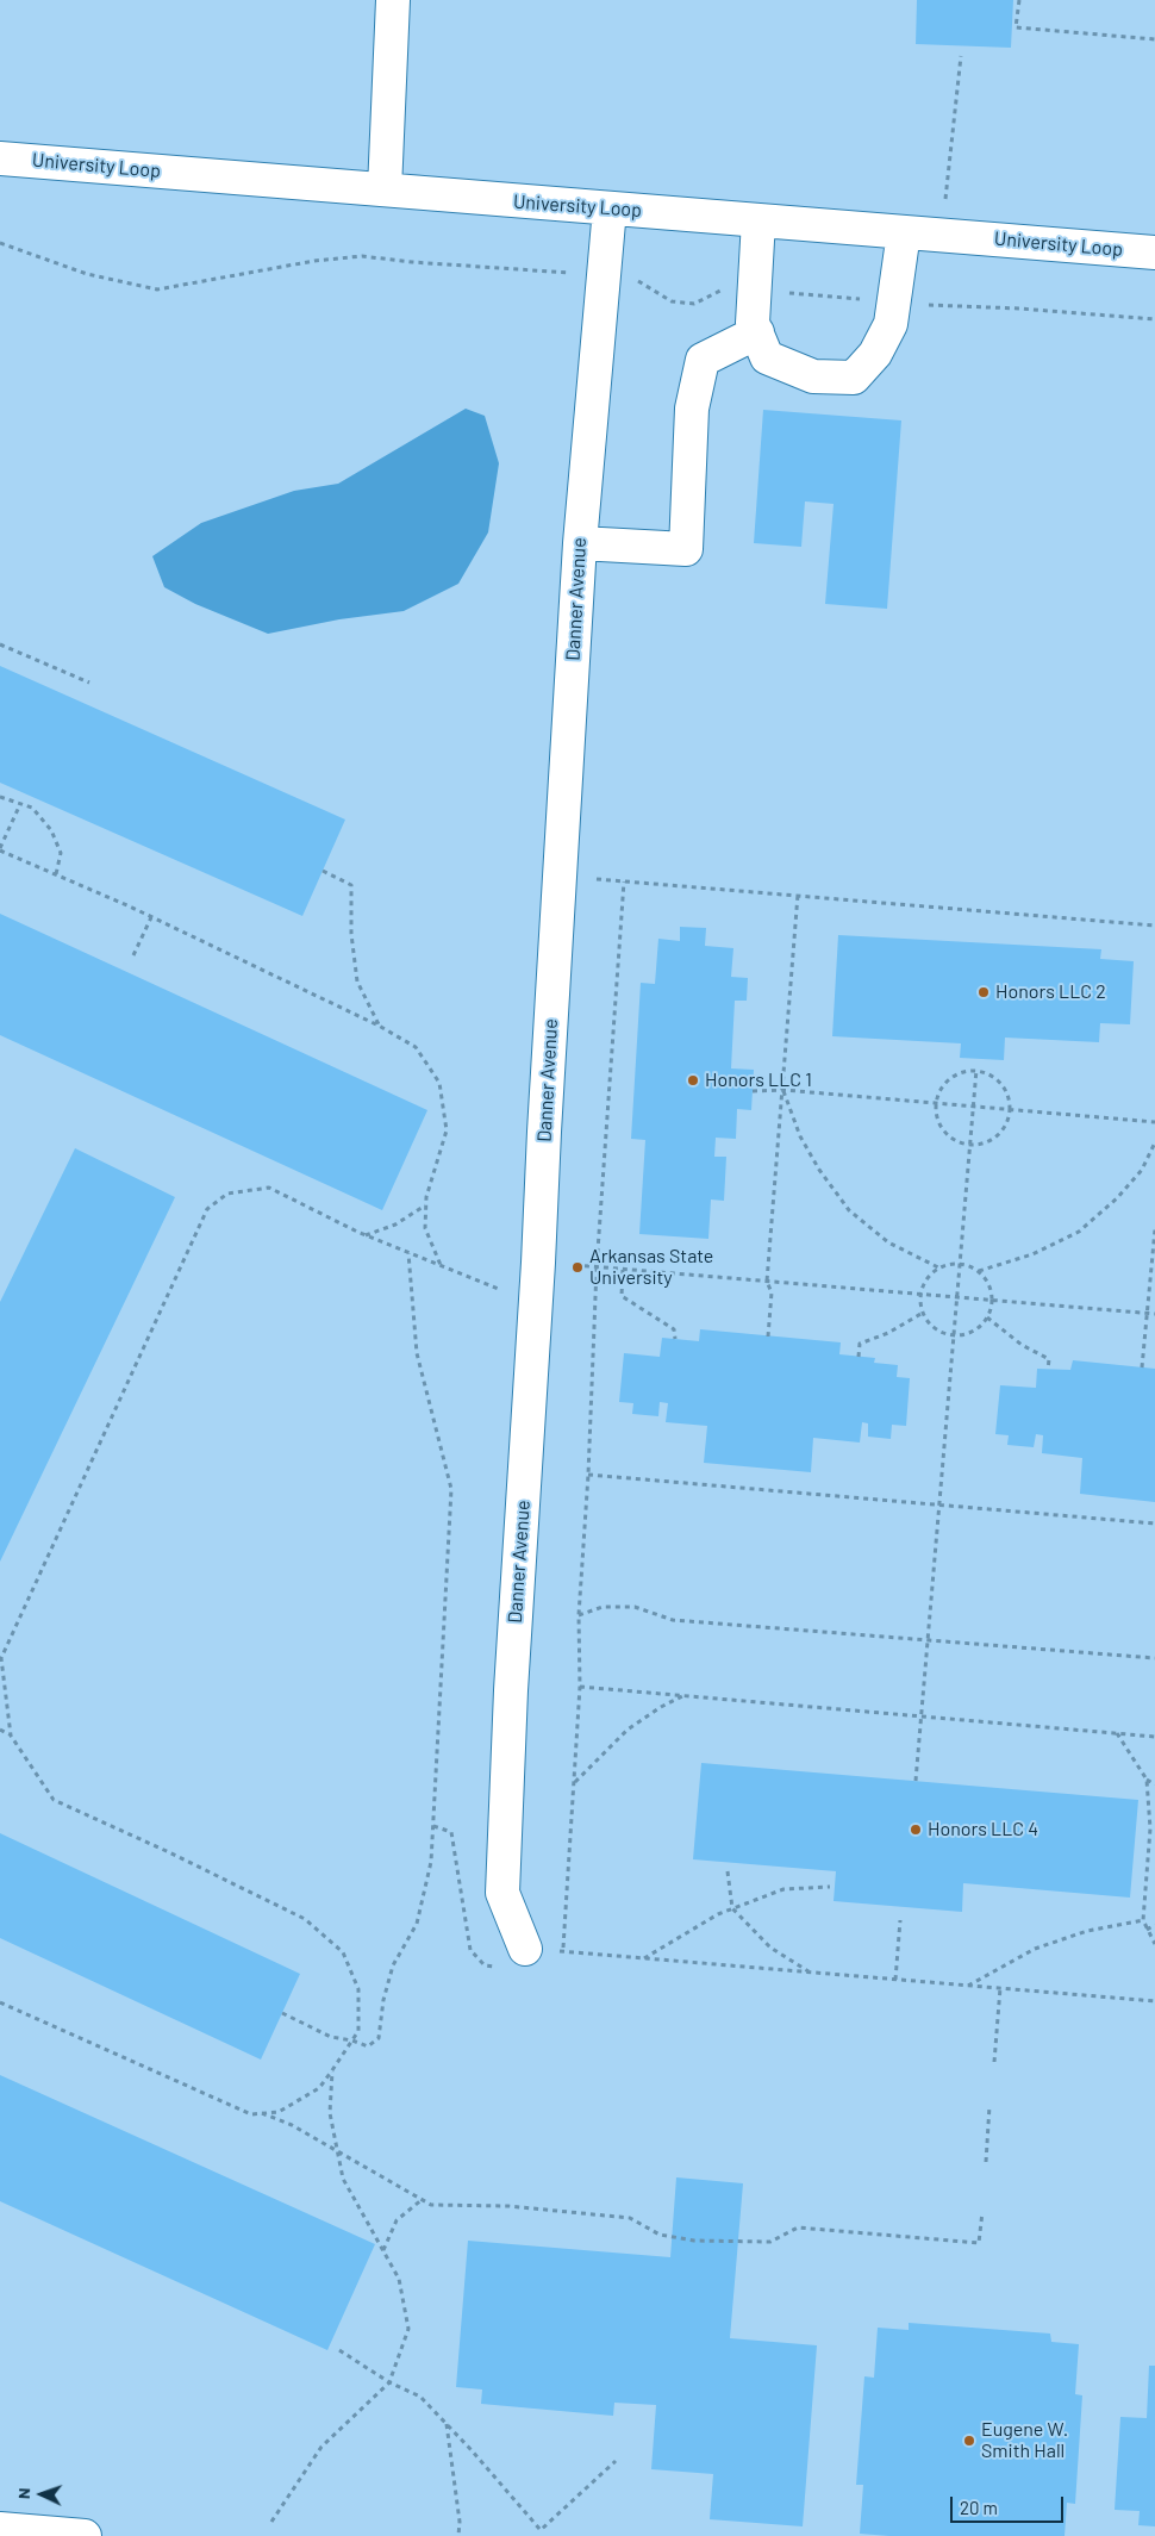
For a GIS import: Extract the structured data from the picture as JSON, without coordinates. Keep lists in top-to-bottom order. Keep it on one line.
{"streets":{"street":["University Loop","Danner Avenue"]},"crossings":[["University Loop","Danner Avenue"]],"places":["Honors LLC 2","Honors LLC 1","Arkansas State University","Honors LLC 4","Eugene W. Smith Hall"],"scale_bar":"20 m","north":"left"}
